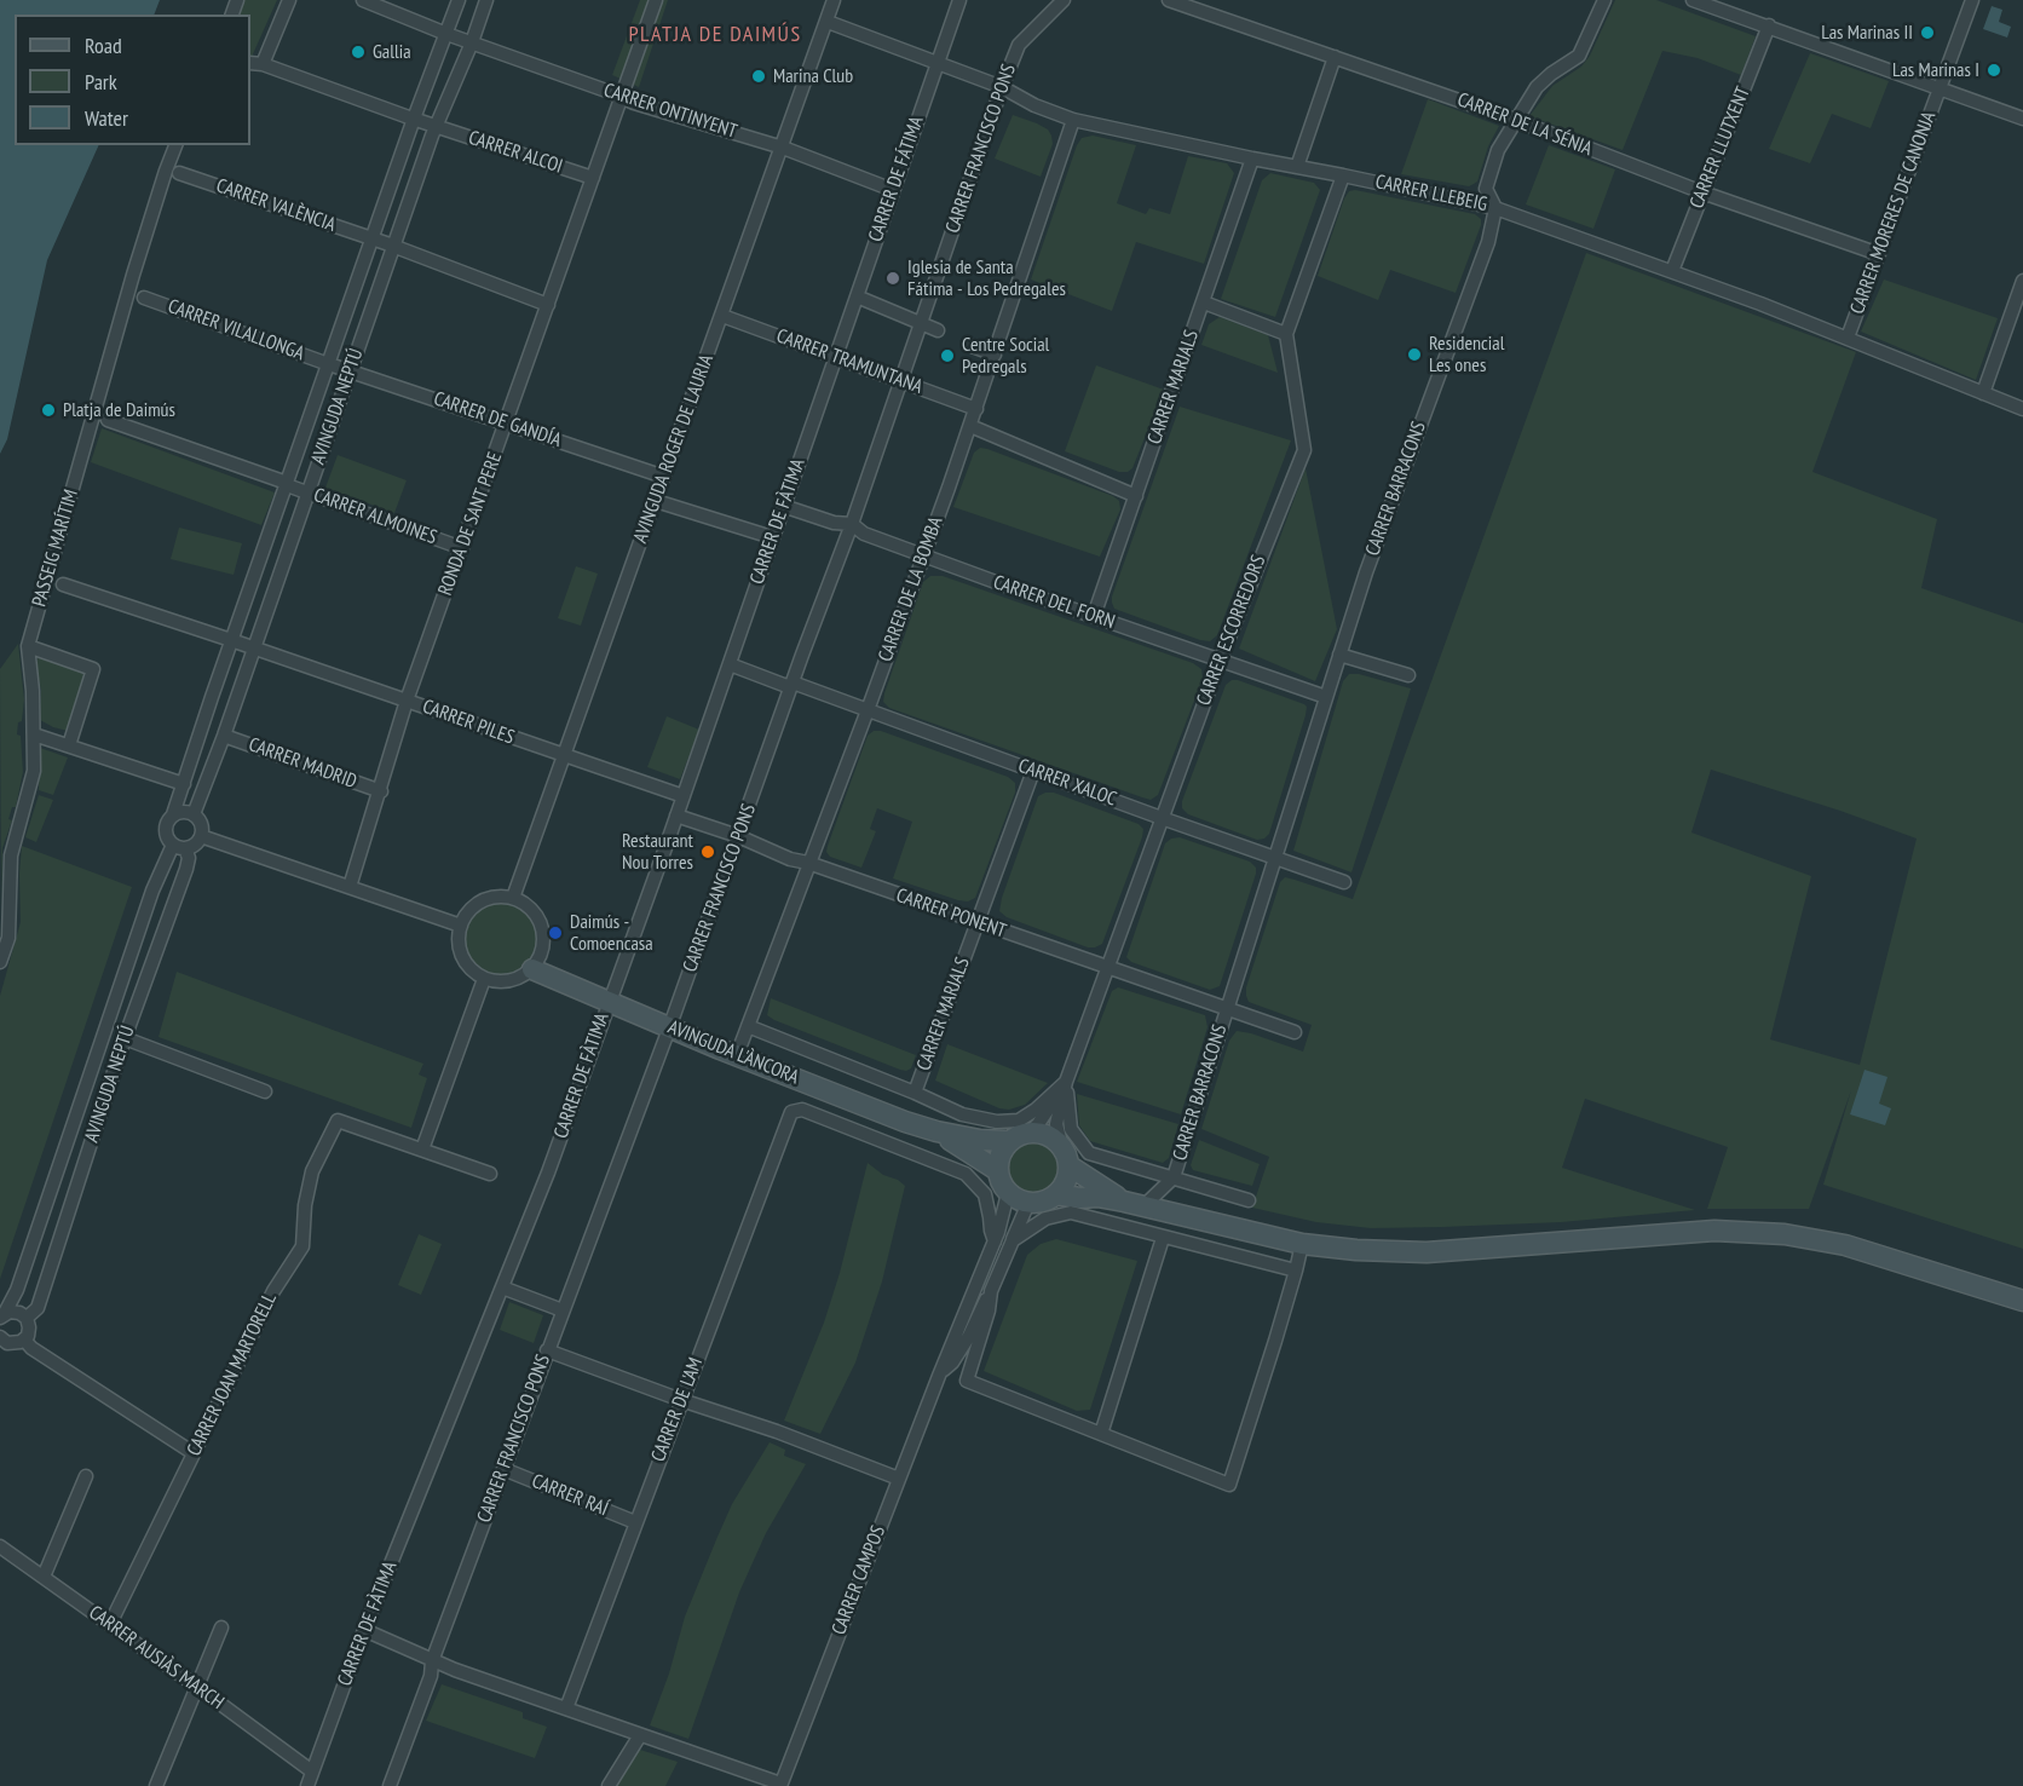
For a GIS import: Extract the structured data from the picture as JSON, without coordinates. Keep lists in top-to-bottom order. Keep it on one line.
{"streets":{"street":["CARRER ONTINYENT","CARRER DE LA SÉNIA","CARRER LLUTXENT","CARRER FRANCISCO PONS","CARRER ALCOI","CARRER DE FÁTIMA","CARRER LLEBEIG","CARRER VALÈNCIA","CARRER MORERES DE CANONJA","CARRER VILALLONGA","CARRER TRAMUNTANA","CARRER MARJALS","AVINGUDA NEPTÚ","CARRER DE GANDÍA","AVINGUDA ROGER DE LAURIA","CARRER BARRACONS","CARRER ALMOINES","CARRER DE FÀTIMA","RONDA DE SANT PERE","PASSEIG MARÍTIM","CARRER DE LA BOMBA","CARRER DEL FORN","CARRER ESCORREDORS","CARRER PILES","CARRER MADRID","CARRER XALOC","CARRER PONENT","AVINGUDA L'ÀNCORA","CARRER JOAN MARTORELL","CARRER DE L'AM","CARRER RAÍ","CARRER CAMPOS","CARRER AUSIÀS MARCH"]},"crossings":[["CARRER ONTINYENT","CARRER DE FÁTIMA"],["CARRER ONTINYENT","AVINGUDA NEPTÚ"],["CARRER ONTINYENT","AVINGUDA ROGER DE LAURIA"],["CARRER ONTINYENT","RONDA DE SANT PERE"],["CARRER DE LA SÉNIA","CARRER LLUTXENT"],["CARRER DE LA SÉNIA","CARRER MORERES DE CANONJA"],["CARRER DE LA SÉNIA","CARRER BARRACONS"],["CARRER LLUTXENT","CARRER LLEBEIG"],["CARRER FRANCISCO PONS","CARRER LLEBEIG"],["CARRER FRANCISCO PONS","CARRER TRAMUNTANA"],["CARRER FRANCISCO PONS","CARRER DEL FORN"],["CARRER FRANCISCO PONS","CARRER XALOC"],["CARRER FRANCISCO PONS","CARRER PONENT"],["CARRER FRANCISCO PONS","AVINGUDA L'ÀNCORA"],["CARRER FRANCISCO PONS","CARRER RAÍ"],["CARRER ALCOI","AVINGUDA NEPTÚ"],["CARRER ALCOI","RONDA DE SANT PERE"],["CARRER DE FÁTIMA","CARRER LLEBEIG"],["CARRER DE FÁTIMA","CARRER TRAMUNTANA"],["CARRER DE FÁTIMA","CARRER DE FÀTIMA"],["CARRER LLEBEIG","CARRER MORERES DE CANONJA"],["CARRER LLEBEIG","CARRER MARJALS"],["CARRER LLEBEIG","AVINGUDA ROGER DE LAURIA"],["CARRER LLEBEIG","CARRER BARRACONS"],["CARRER LLEBEIG","CARRER DE LA BOMBA"],["CARRER LLEBEIG","CARRER ESCORREDORS"],["CARRER VALÈNCIA","AVINGUDA NEPTÚ"],["CARRER VALÈNCIA","RONDA DE SANT PERE"],["CARRER VILALLONGA","AVINGUDA NEPTÚ"],["CARRER VILALLONGA","CARRER DE GANDÍA"],["CARRER TRAMUNTANA","AVINGUDA ROGER DE LAURIA"],["CARRER TRAMUNTANA","CARRER DE FÀTIMA"],["CARRER TRAMUNTANA","CARRER DE LA BOMBA"],["CARRER MARJALS","CARRER DEL FORN"],["CARRER MARJALS","CARRER ESCORREDORS"],["CARRER MARJALS","CARRER XALOC"],["CARRER MARJALS","CARRER PONENT"],["AVINGUDA NEPTÚ","CARRER DE GANDÍA"],["AVINGUDA NEPTÚ","CARRER ALMOINES"],["AVINGUDA NEPTÚ","CARRER PILES"],["AVINGUDA NEPTÚ","CARRER MADRID"],["CARRER DE GANDÍA","AVINGUDA ROGER DE LAURIA"],["CARRER DE GANDÍA","RONDA DE SANT PERE"],["AVINGUDA ROGER DE LAURIA","CARRER PILES"],["AVINGUDA ROGER DE LAURIA","AVINGUDA L'ÀNCORA"],["CARRER BARRACONS","CARRER DEL FORN"],["CARRER BARRACONS","CARRER XALOC"],["CARRER BARRACONS","CARRER PONENT"],["CARRER ALMOINES","RONDA DE SANT PERE"],["CARRER DE FÀTIMA","CARRER DEL FORN"],["CARRER DE FÀTIMA","CARRER PILES"],["CARRER DE FÀTIMA","CARRER XALOC"],["CARRER DE FÀTIMA","CARRER PONENT"],["CARRER DE FÀTIMA","AVINGUDA L'ÀNCORA"],["CARRER DE FÀTIMA","CARRER AUSIÀS MARCH"],["RONDA DE SANT PERE","CARRER PILES"],["RONDA DE SANT PERE","CARRER MADRID"],["CARRER DE LA BOMBA","CARRER DEL FORN"],["CARRER DE LA BOMBA","CARRER ESCORREDORS"],["CARRER DE LA BOMBA","CARRER XALOC"],["CARRER DE LA BOMBA","CARRER PONENT"],["CARRER DE LA BOMBA","AVINGUDA L'ÀNCORA"],["CARRER DEL FORN","CARRER ESCORREDORS"],["CARRER ESCORREDORS","CARRER XALOC"],["CARRER ESCORREDORS","CARRER PONENT"],["CARRER ESCORREDORS","AVINGUDA L'ÀNCORA"],["CARRER ESCORREDORS","CARRER CAMPOS"],["AVINGUDA L'ÀNCORA","CARRER CAMPOS"],["CARRER JOAN MARTORELL","CARRER AUSIÀS MARCH"],["CARRER DE L'AM","CARRER RAÍ"],["CARRER DE L'AM","CARRER CAMPOS"]],"districts":["PLATJA DE DAIMÚS"],"places":["Las Marinas II","Gallia","Las Marinas I","Marina Club","Iglesia de Santa Fátima - Los Pedregales","Residencial Les ones","Centre Social Pedregals","Platja de Daimús","Restaurant Nou Torres","Daimús - Comoencasa"],"legend":["Road","Park","Water"]}
